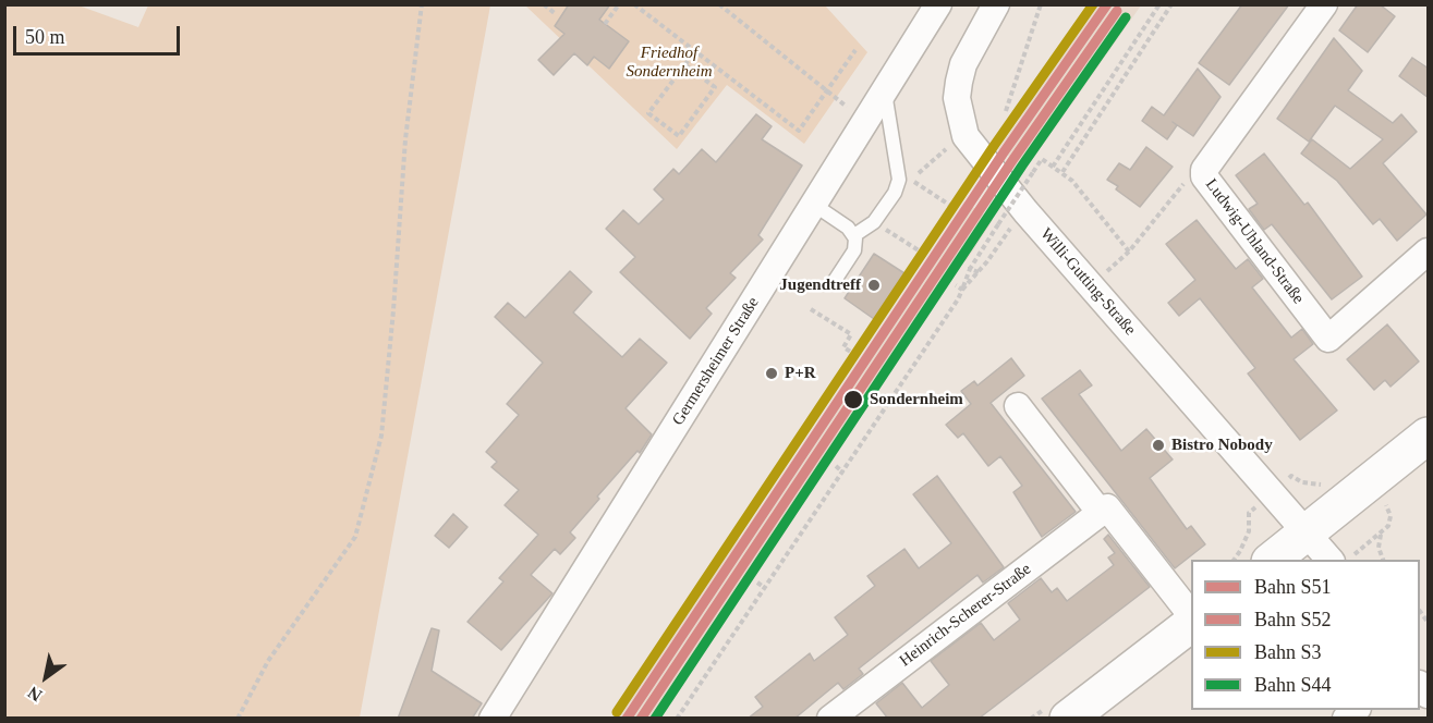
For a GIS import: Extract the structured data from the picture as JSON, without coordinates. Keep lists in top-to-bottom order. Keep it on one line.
{"streets":{"street":["Ludwig-Uhland-Straße","Willi-Gutting-Straße","Germersheimer Straße","Heinrich-Scherer-Straße"]},"parks":["Friedhof Sondernheim"],"places":["Jugendtreff","P+R","Sondernheim","Bistro Nobody"],"lines":["rail line S51","rail line S3","rail line S52","rail line S44"],"legend":["Bahn S51","Bahn S52","Bahn S3","Bahn S44"],"scale_bar":"50 m","north":"bottom left"}
